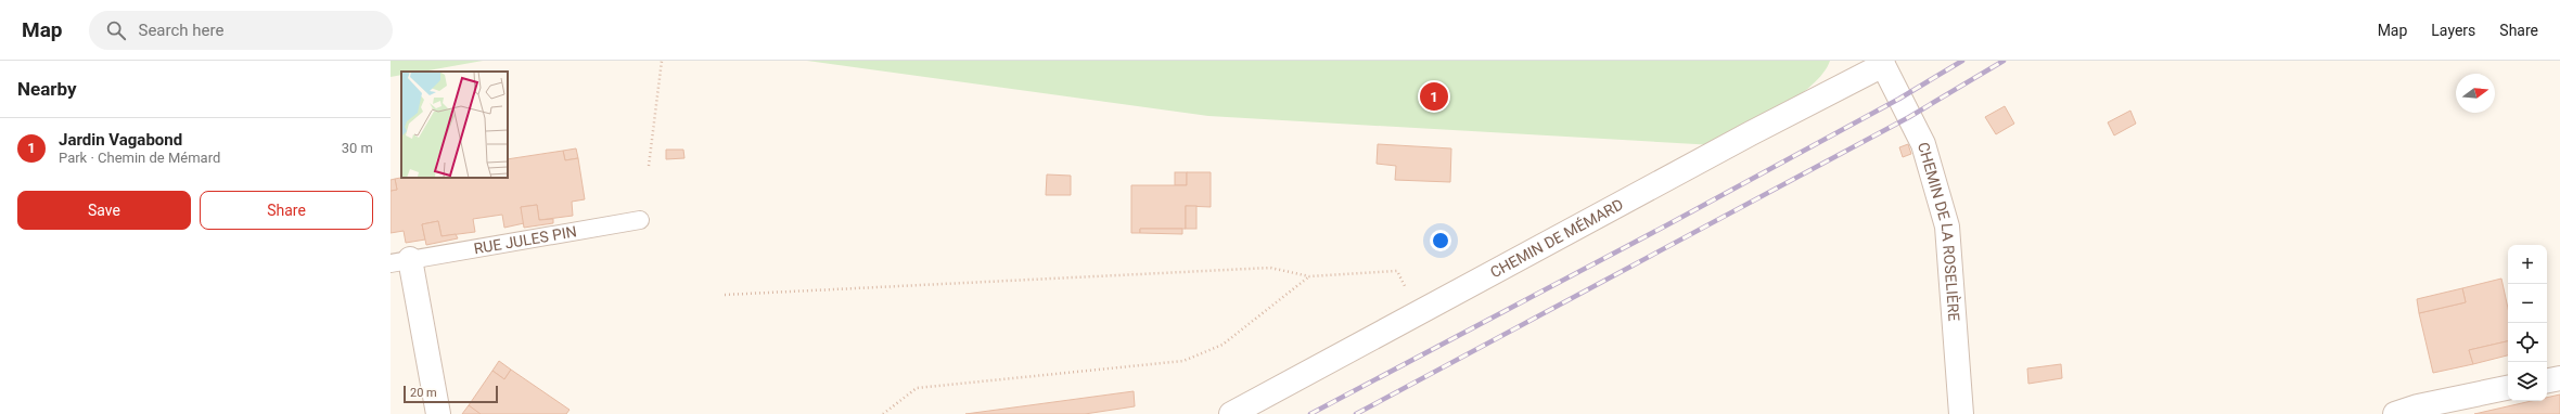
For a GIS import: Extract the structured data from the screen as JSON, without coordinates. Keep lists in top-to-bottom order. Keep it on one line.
{"streets":{"street":["CHEMIN DE LA ROSELIÈRE","CHEMIN DE MÉMARD","RUE JULES PIN"]},"crossings":[["CHEMIN DE LA ROSELIÈRE","CHEMIN DE MÉMARD"]],"scale_bar":"20 m","north":"right","page":{"header":"Map","search":"Search here","nav":["Map","Layers","Share"],"heading":"Nearby","pins":"1","list":[{"mark":"1","name":"Jardin Vagabond","note":"Park · Chemin de Mémard","value":"30 m"}],"buttons":["Save","Share"],"map_buttons":["+","−"],"scale":"20 m"}}
